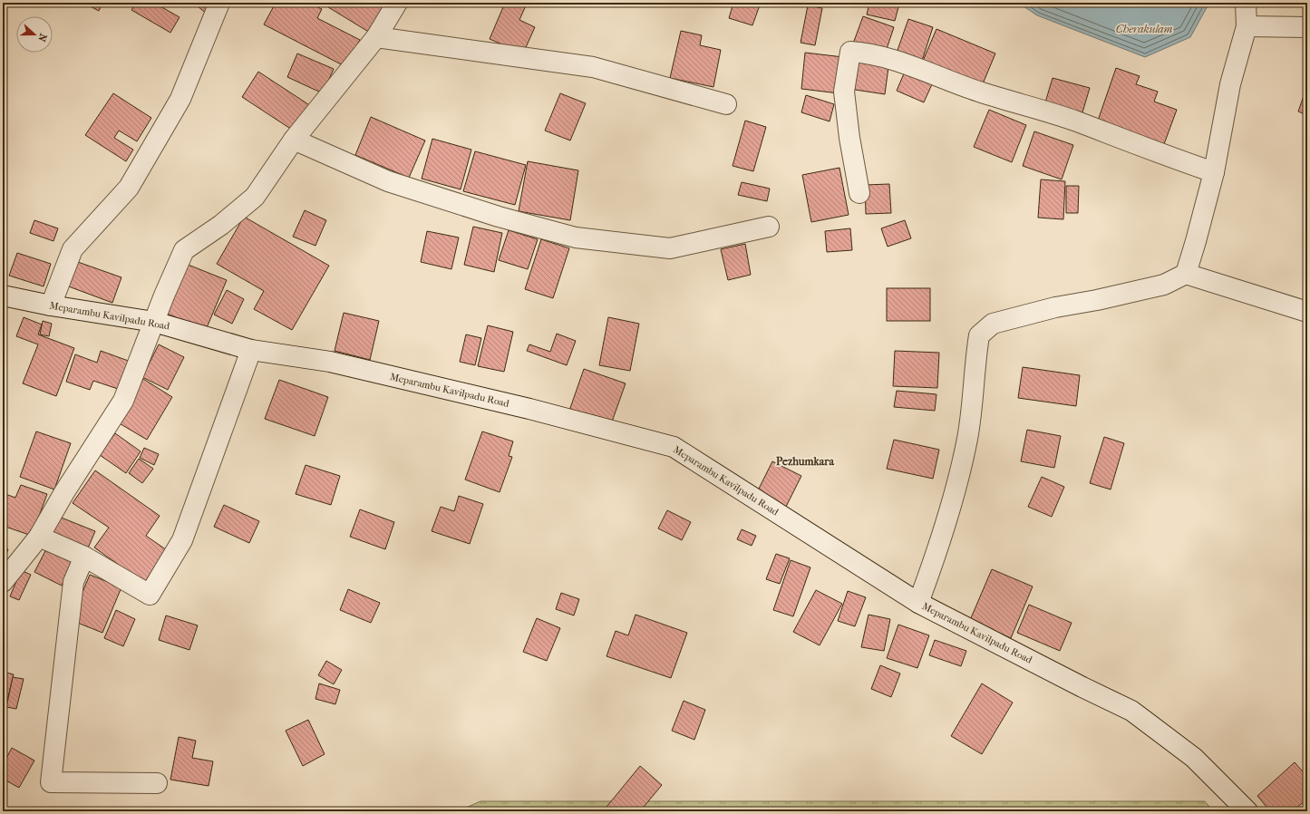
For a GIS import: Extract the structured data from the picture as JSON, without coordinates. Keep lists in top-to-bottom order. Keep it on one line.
{"streets":{"street":["Meparambu Kavilpadu Road"]},"districts":["Pezhumkara"],"water":["Cherakulam"],"north":"right"}
